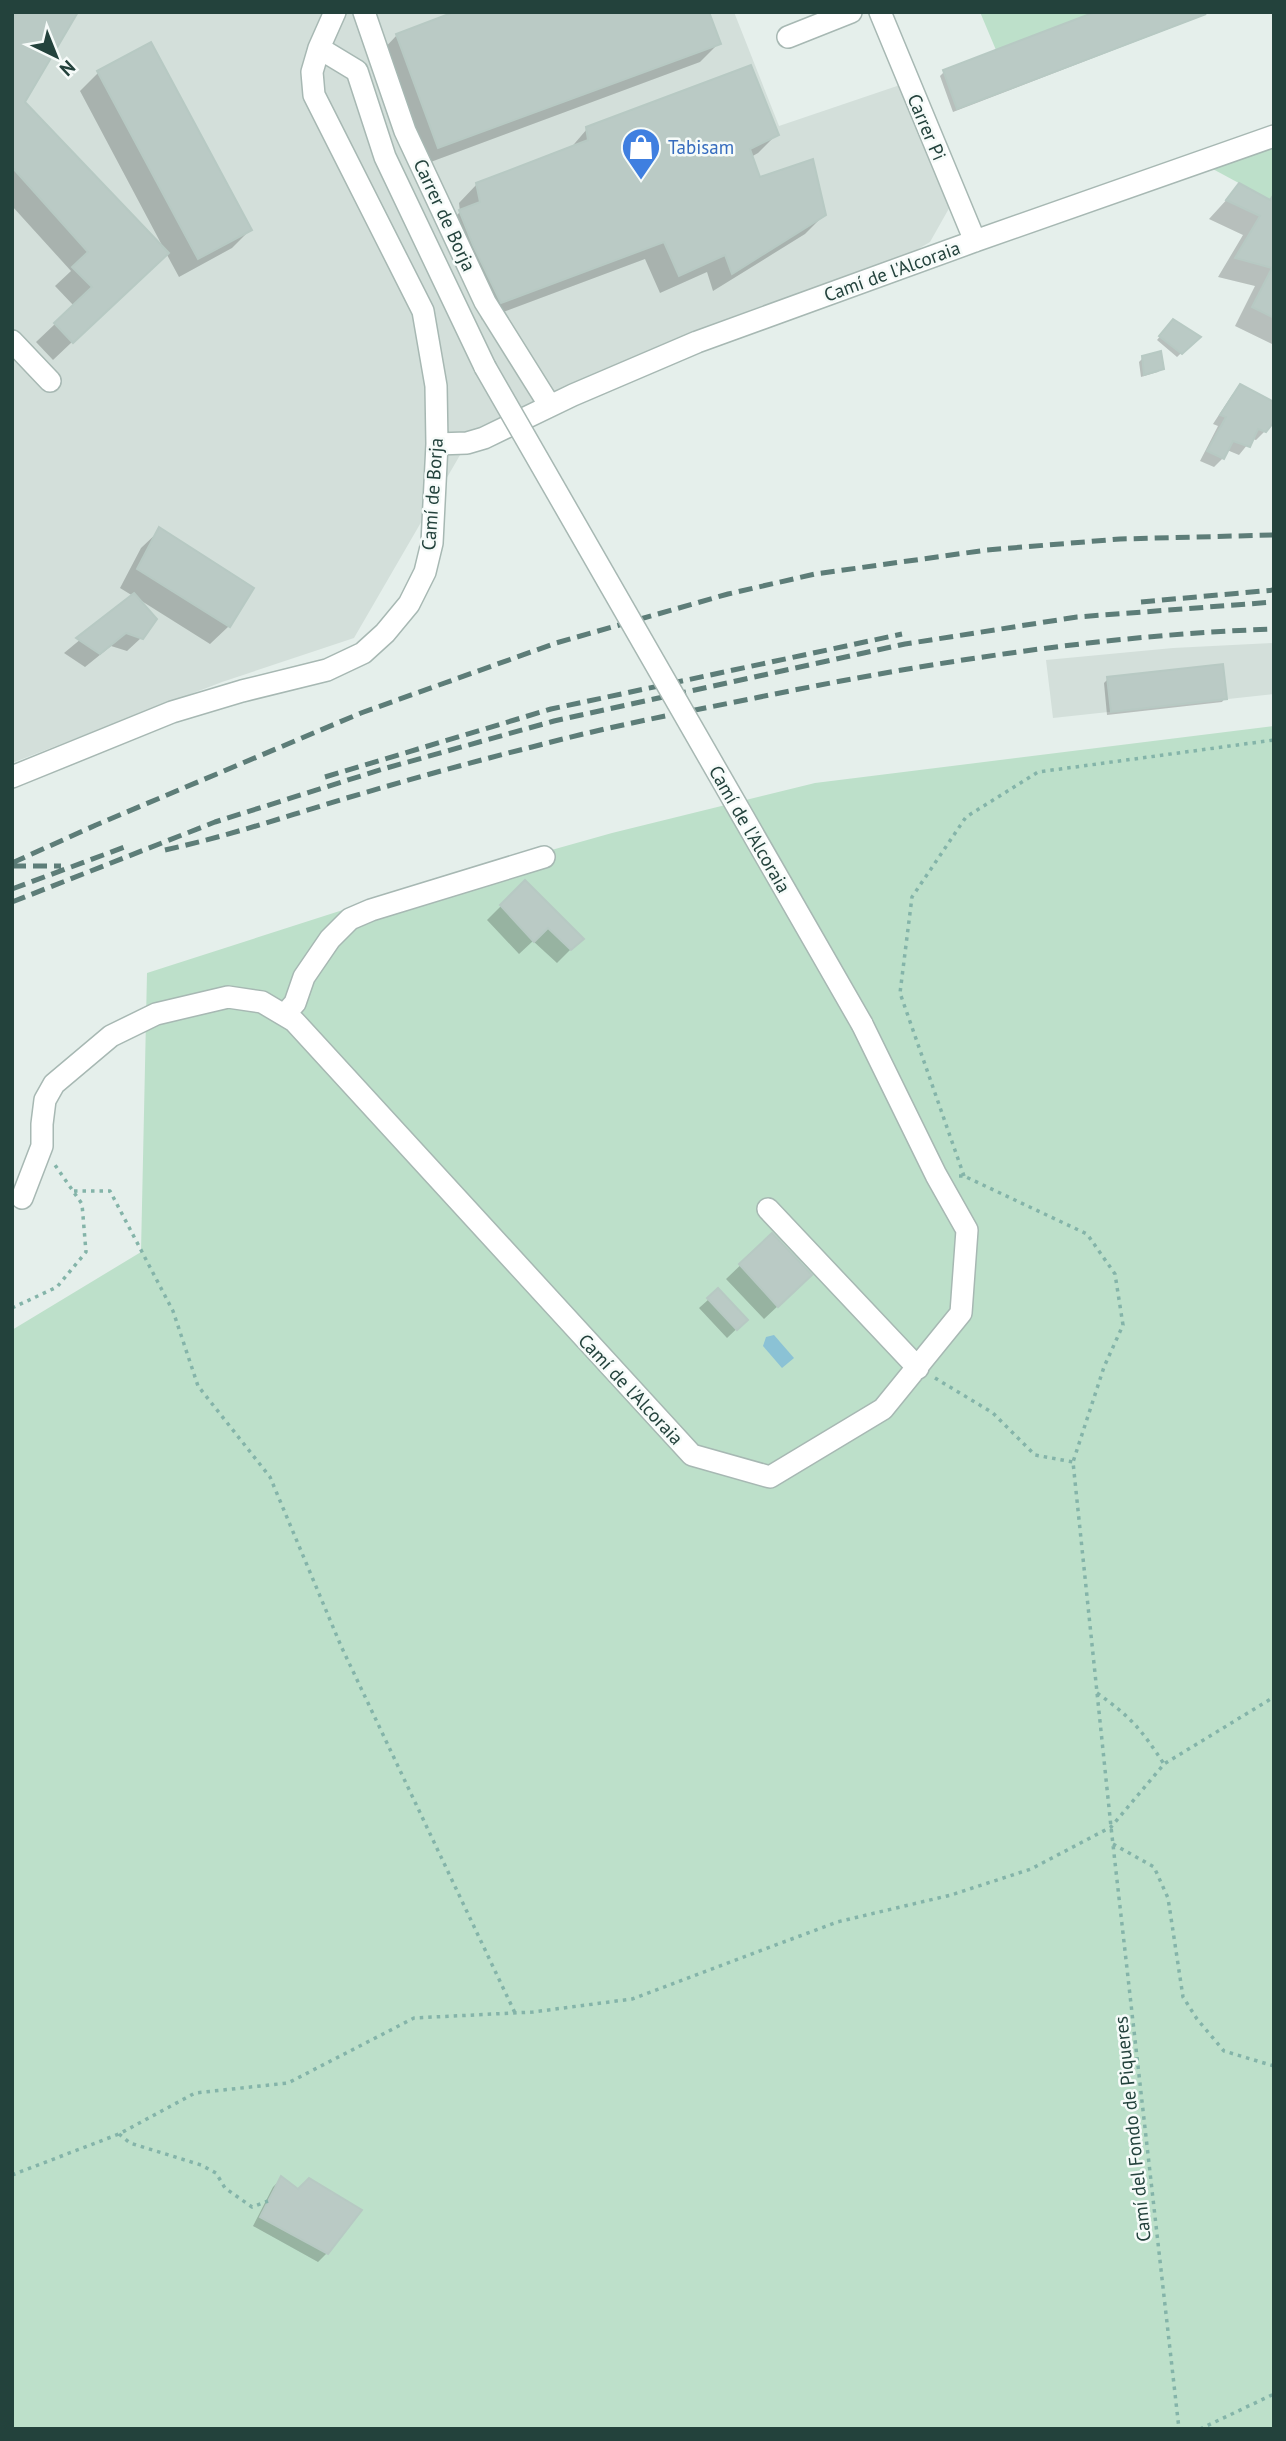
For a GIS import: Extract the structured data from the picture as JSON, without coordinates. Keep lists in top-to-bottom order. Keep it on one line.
{"streets":{"street":["Carrer Pi","Carrer de Borja","Camí de l'Alcoraia","Camí de Borja"],"path":["Camí del Fondo de Piqueres"]},"crossings":[["Carrer Pi","Camí de l'Alcoraia"],["Carrer de Borja","Camí de l'Alcoraia"],["Camí de l'Alcoraia","Camí de Borja"]],"places":{"shop":["Tabisam"]},"north":"bottom right"}
